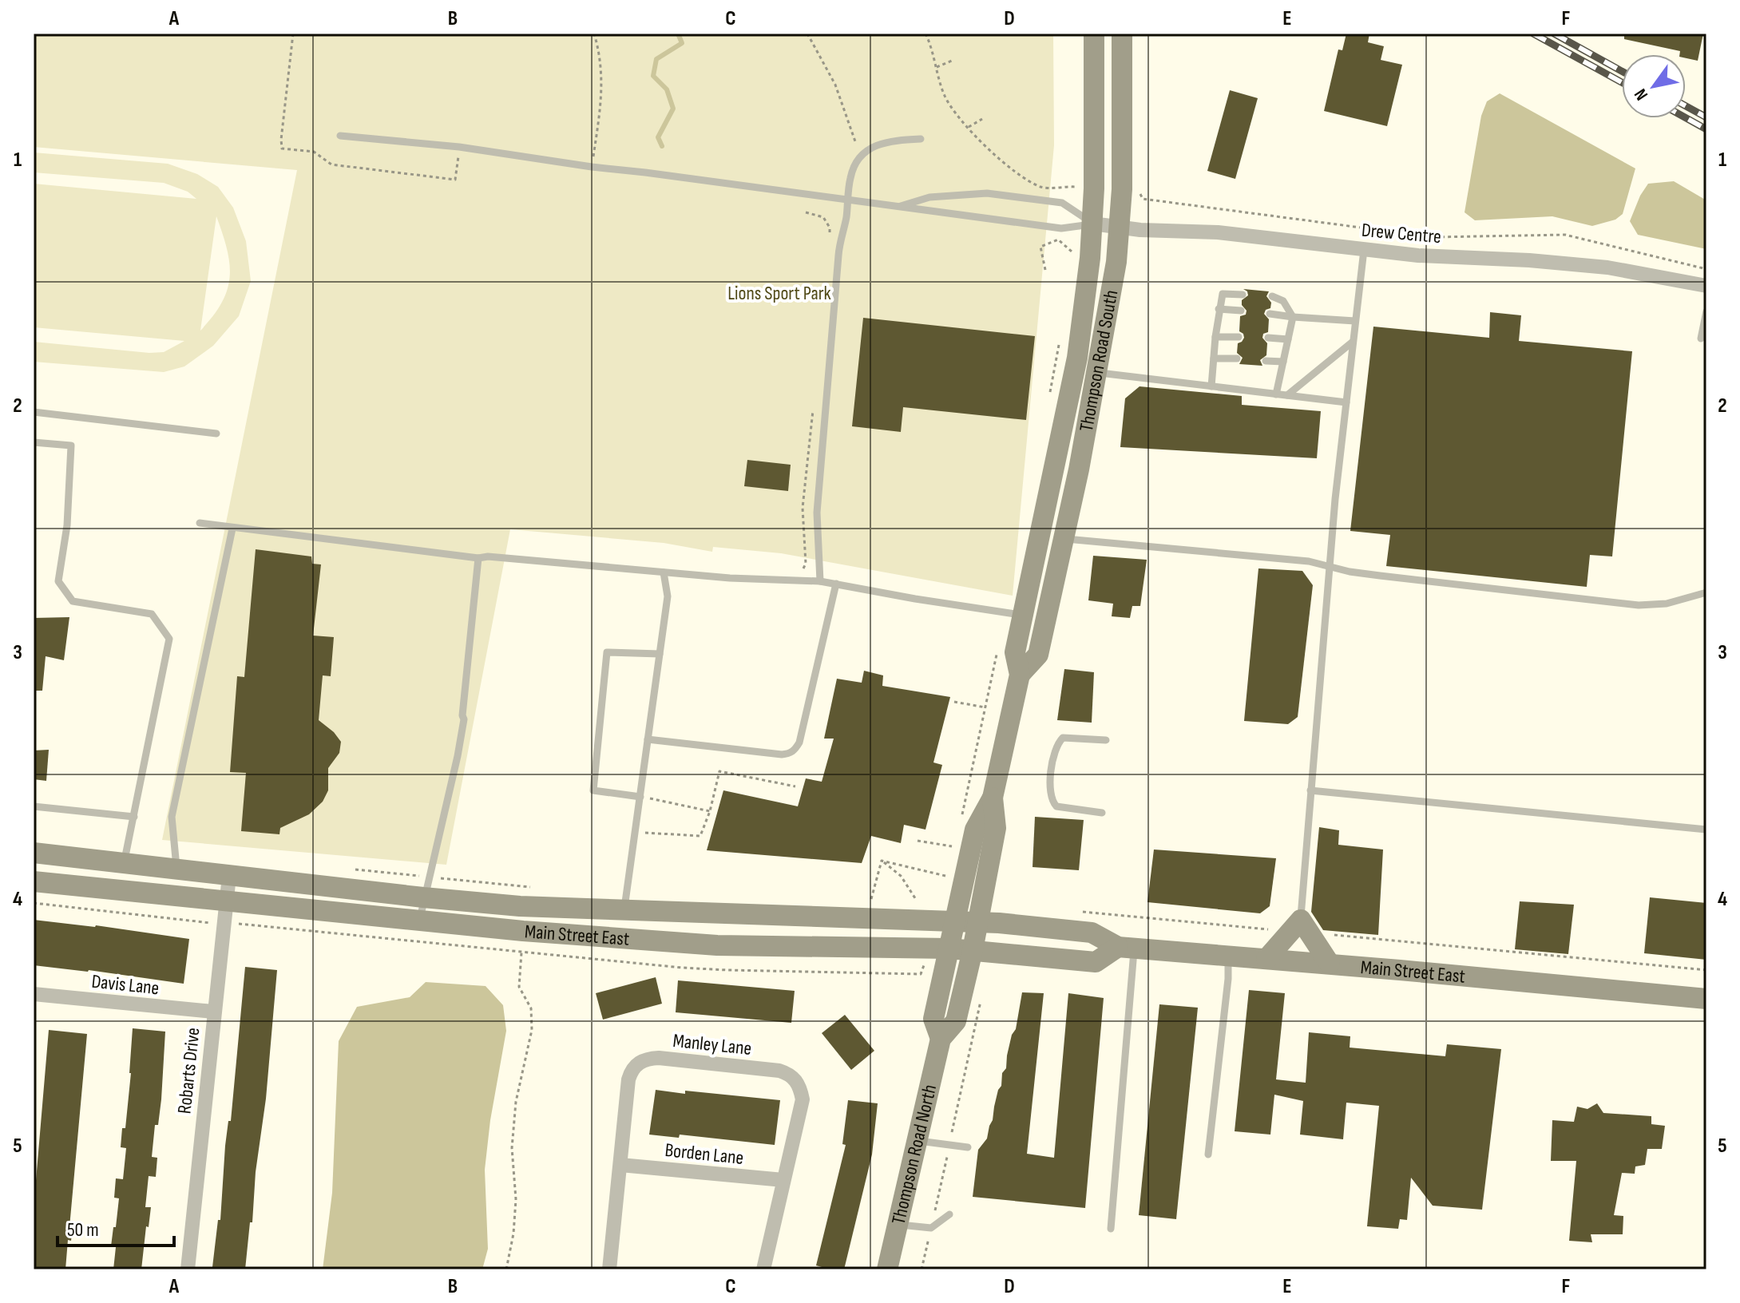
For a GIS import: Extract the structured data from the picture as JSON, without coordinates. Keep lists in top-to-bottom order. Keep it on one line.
{"streets":{"main road":["Thompson Road South","Main Street East","Thompson Road North"],"street":["Drew Centre","Davis Lane","Manley Lane","Robarts Drive","Borden Lane"]},"crossings":[["Drew Centre","Thompson Road South"],["Thompson Road South","Main Street East"],["Thompson Road South","Thompson Road North"],["Main Street East","Robarts Drive"],["Main Street East","Thompson Road North"],["Davis Lane","Robarts Drive"],["Manley Lane","Borden Lane"]],"parks":["Lions Sport Park"],"scale_bar":"50 m","north":"bottom left","grid":{"columns":["A","B","C","D","E","F"],"rows":["1","2","3","4","5"]}}
